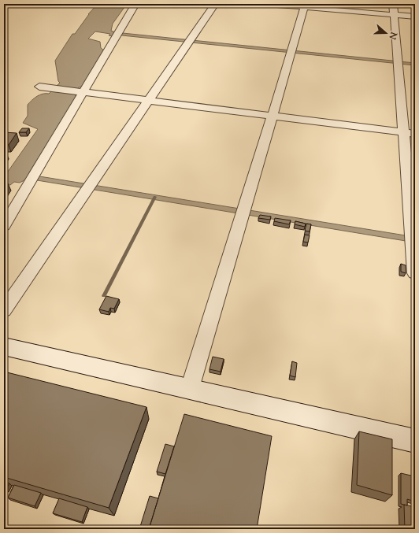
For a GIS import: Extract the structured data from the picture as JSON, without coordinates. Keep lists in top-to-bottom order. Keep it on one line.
{"north":"right"}
